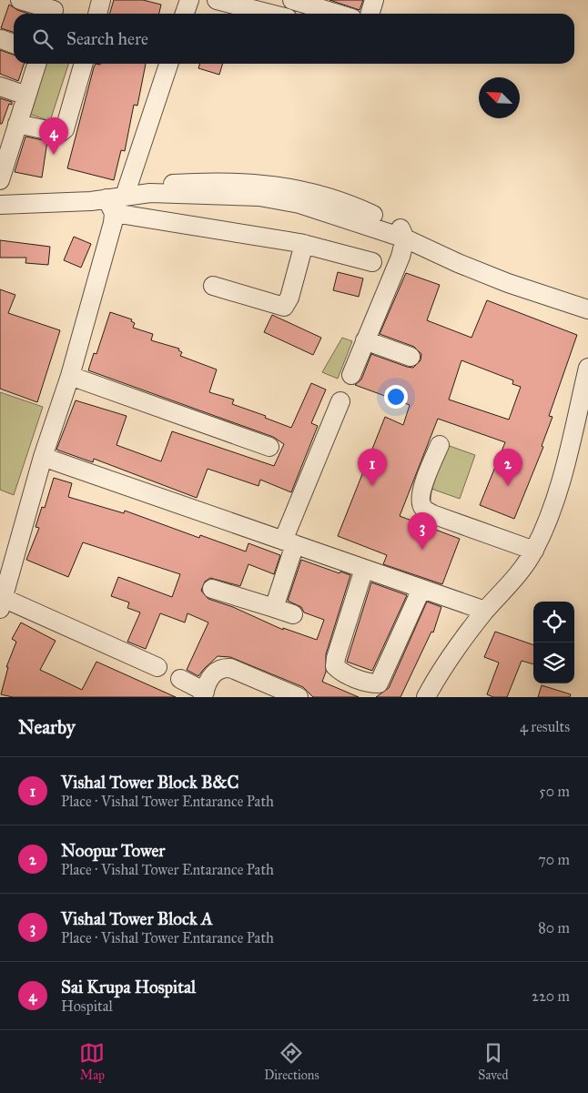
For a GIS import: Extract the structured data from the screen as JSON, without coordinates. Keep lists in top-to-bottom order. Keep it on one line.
{"north":"top left","page":{"search":"Search here","pins":["4","1","2","3"],"heading":["Nearby","4 results"],"list":[{"mark":"1","name":"Vishal Tower Block B&C","note":"Place · Vishal Tower Entarance Path","value":"50 m"},{"mark":"2","name":"Noopur Tower","note":"Place · Vishal Tower Entarance Path","value":"70 m"},{"mark":"3","name":"Vishal Tower Block A","note":"Place · Vishal Tower Entarance Path","value":"80 m"},{"mark":"4","name":"Sai Krupa Hospital","note":"Hospital","value":"220 m"}],"nav":["Map","Directions","Saved"]}}
